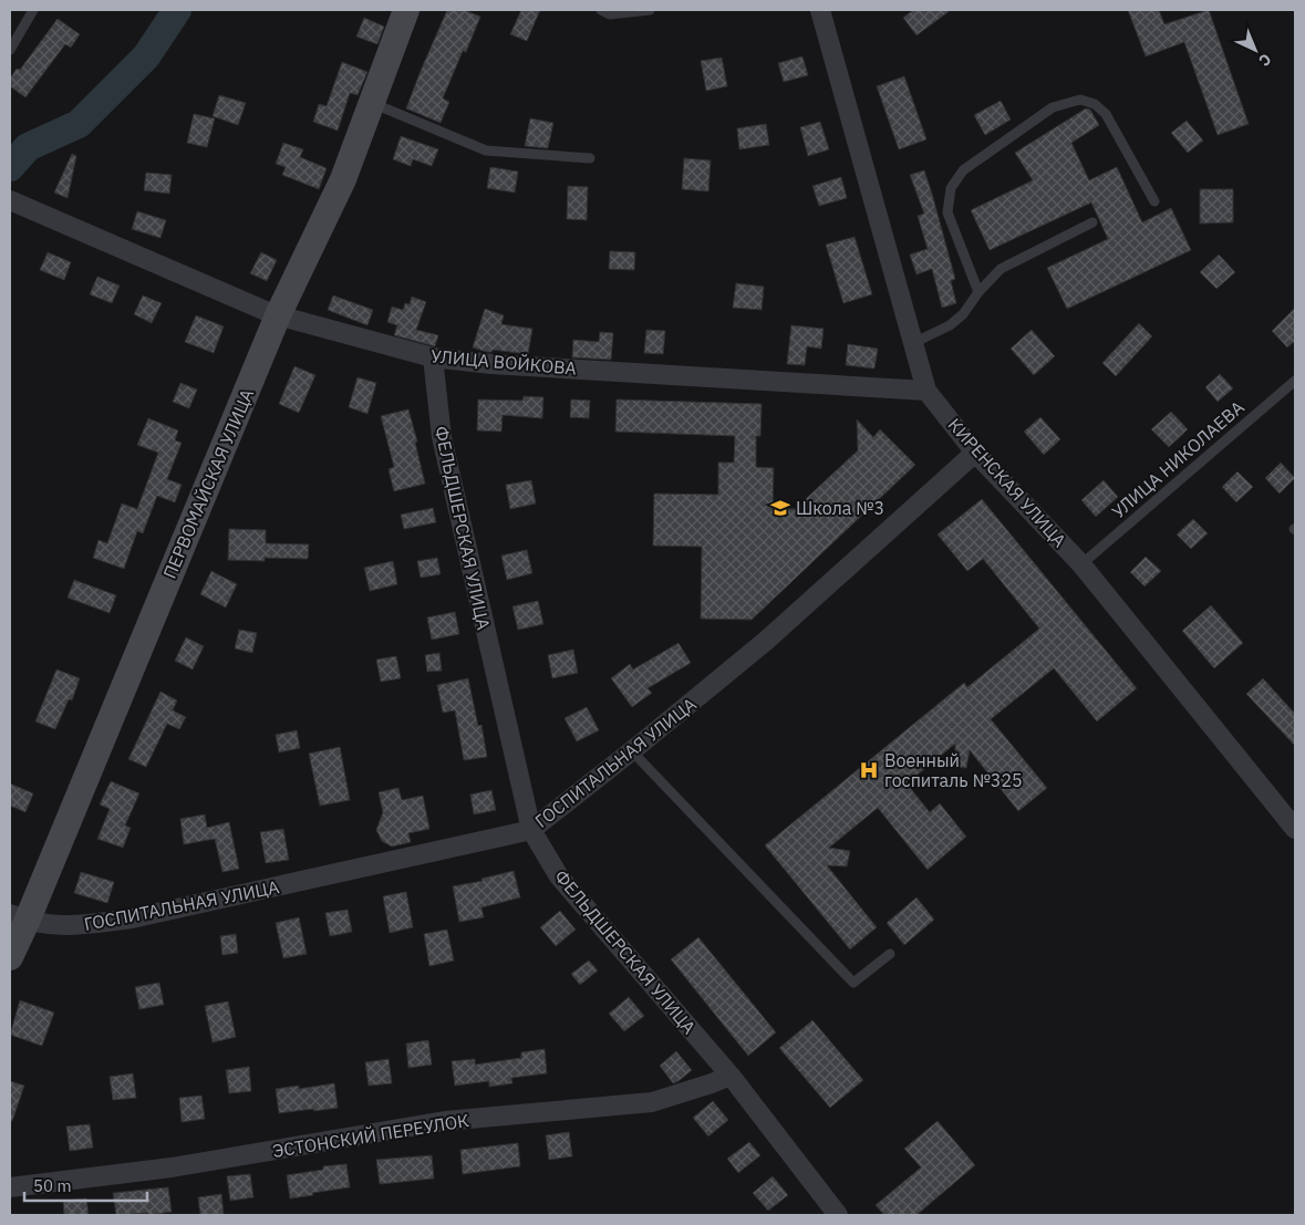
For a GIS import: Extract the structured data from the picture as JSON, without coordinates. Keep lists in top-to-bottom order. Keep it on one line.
{"streets":{"street":["УЛИЦА ВОЙКОВА","КИРЕНСКАЯ УЛИЦА","ПЕРВОМАЙСКАЯ УЛИЦА","ФЕЛЬДШЕРСКАЯ УЛИЦА","ГОСПИТАЛЬНАЯ УЛИЦА","ЭСТОНСКИЙ ПЕРЕУЛОК"],"lane":["УЛИЦА НИКОЛАЕВА"]},"crossings":[["УЛИЦА ВОЙКОВА","КИРЕНСКАЯ УЛИЦА"],["УЛИЦА ВОЙКОВА","ПЕРВОМАЙСКАЯ УЛИЦА"],["УЛИЦА ВОЙКОВА","ФЕЛЬДШЕРСКАЯ УЛИЦА"],["УЛИЦА НИКОЛАЕВА","КИРЕНСКАЯ УЛИЦА"],["КИРЕНСКАЯ УЛИЦА","ГОСПИТАЛЬНАЯ УЛИЦА"],["ПЕРВОМАЙСКАЯ УЛИЦА","ГОСПИТАЛЬНАЯ УЛИЦА"],["ФЕЛЬДШЕРСКАЯ УЛИЦА","ГОСПИТАЛЬНАЯ УЛИЦА"],["ФЕЛЬДШЕРСКАЯ УЛИЦА","ЭСТОНСКИЙ ПЕРЕУЛОК"]],"places":{"school or university":["Школа №3"],"hospital":["Военный госпиталь №325"]},"scale_bar":"50 m","north":"bottom right"}
